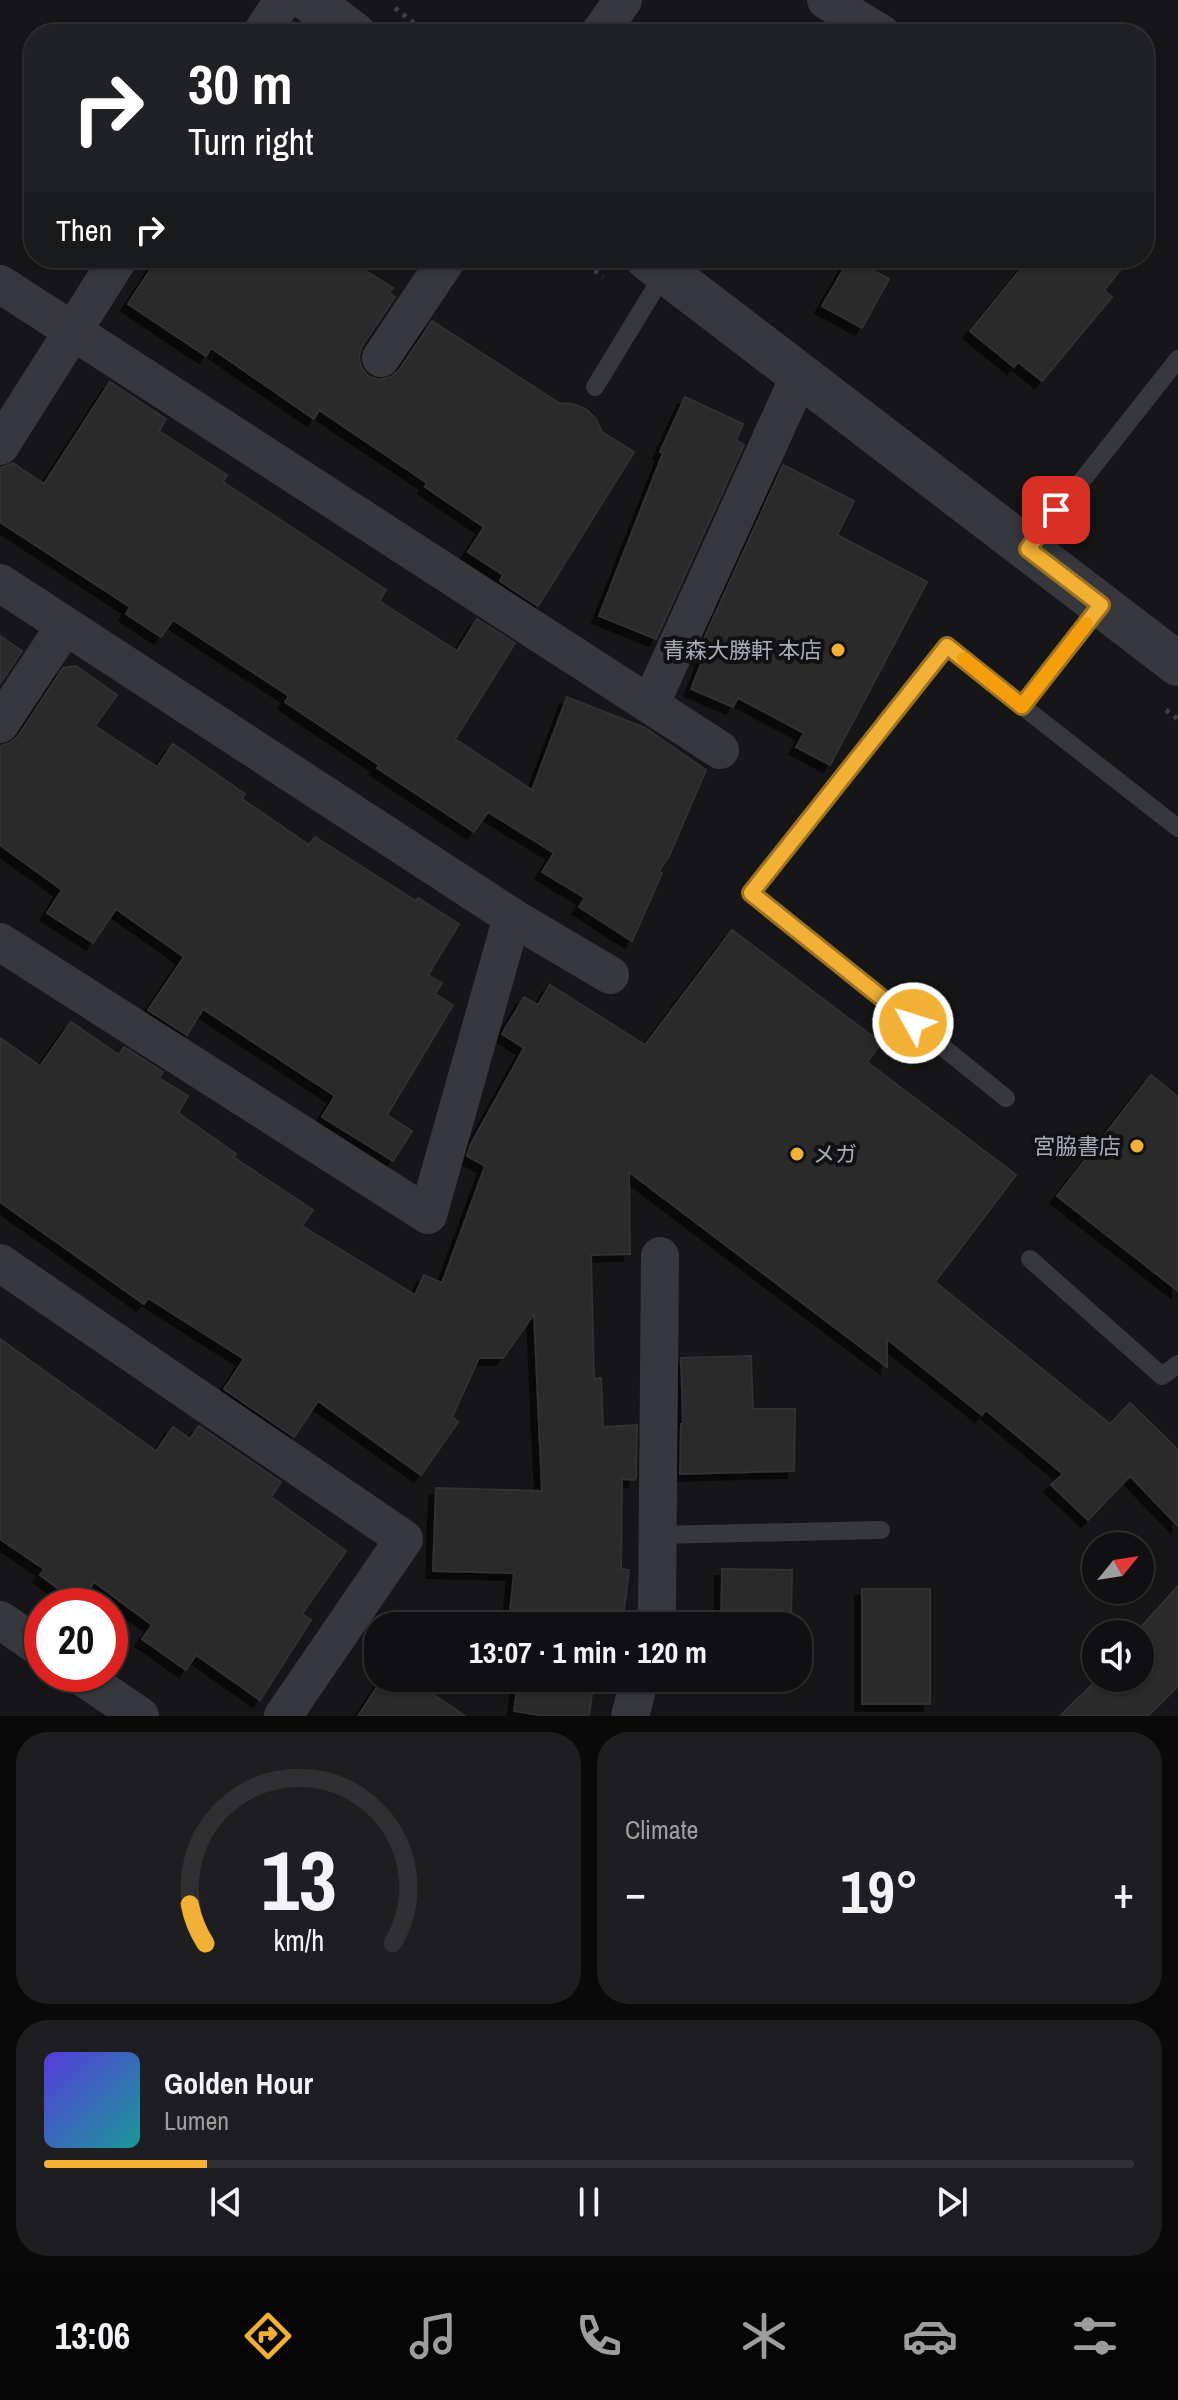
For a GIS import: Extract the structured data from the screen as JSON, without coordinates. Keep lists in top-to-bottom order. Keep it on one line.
{"places":["青森大勝軒 本店","宮脇書店","メガ"],"north":"top right","page":{"turn":["30 m","Turn right"],"then":"Then","limit":"20","trip":"13:07 · 1 min · 120 m","tile":"Climate","heat":["−","19°","+"],"song":["Golden Hour","Lumen"],"tabs":"13:06","gauge":["13","km/h"]}}
